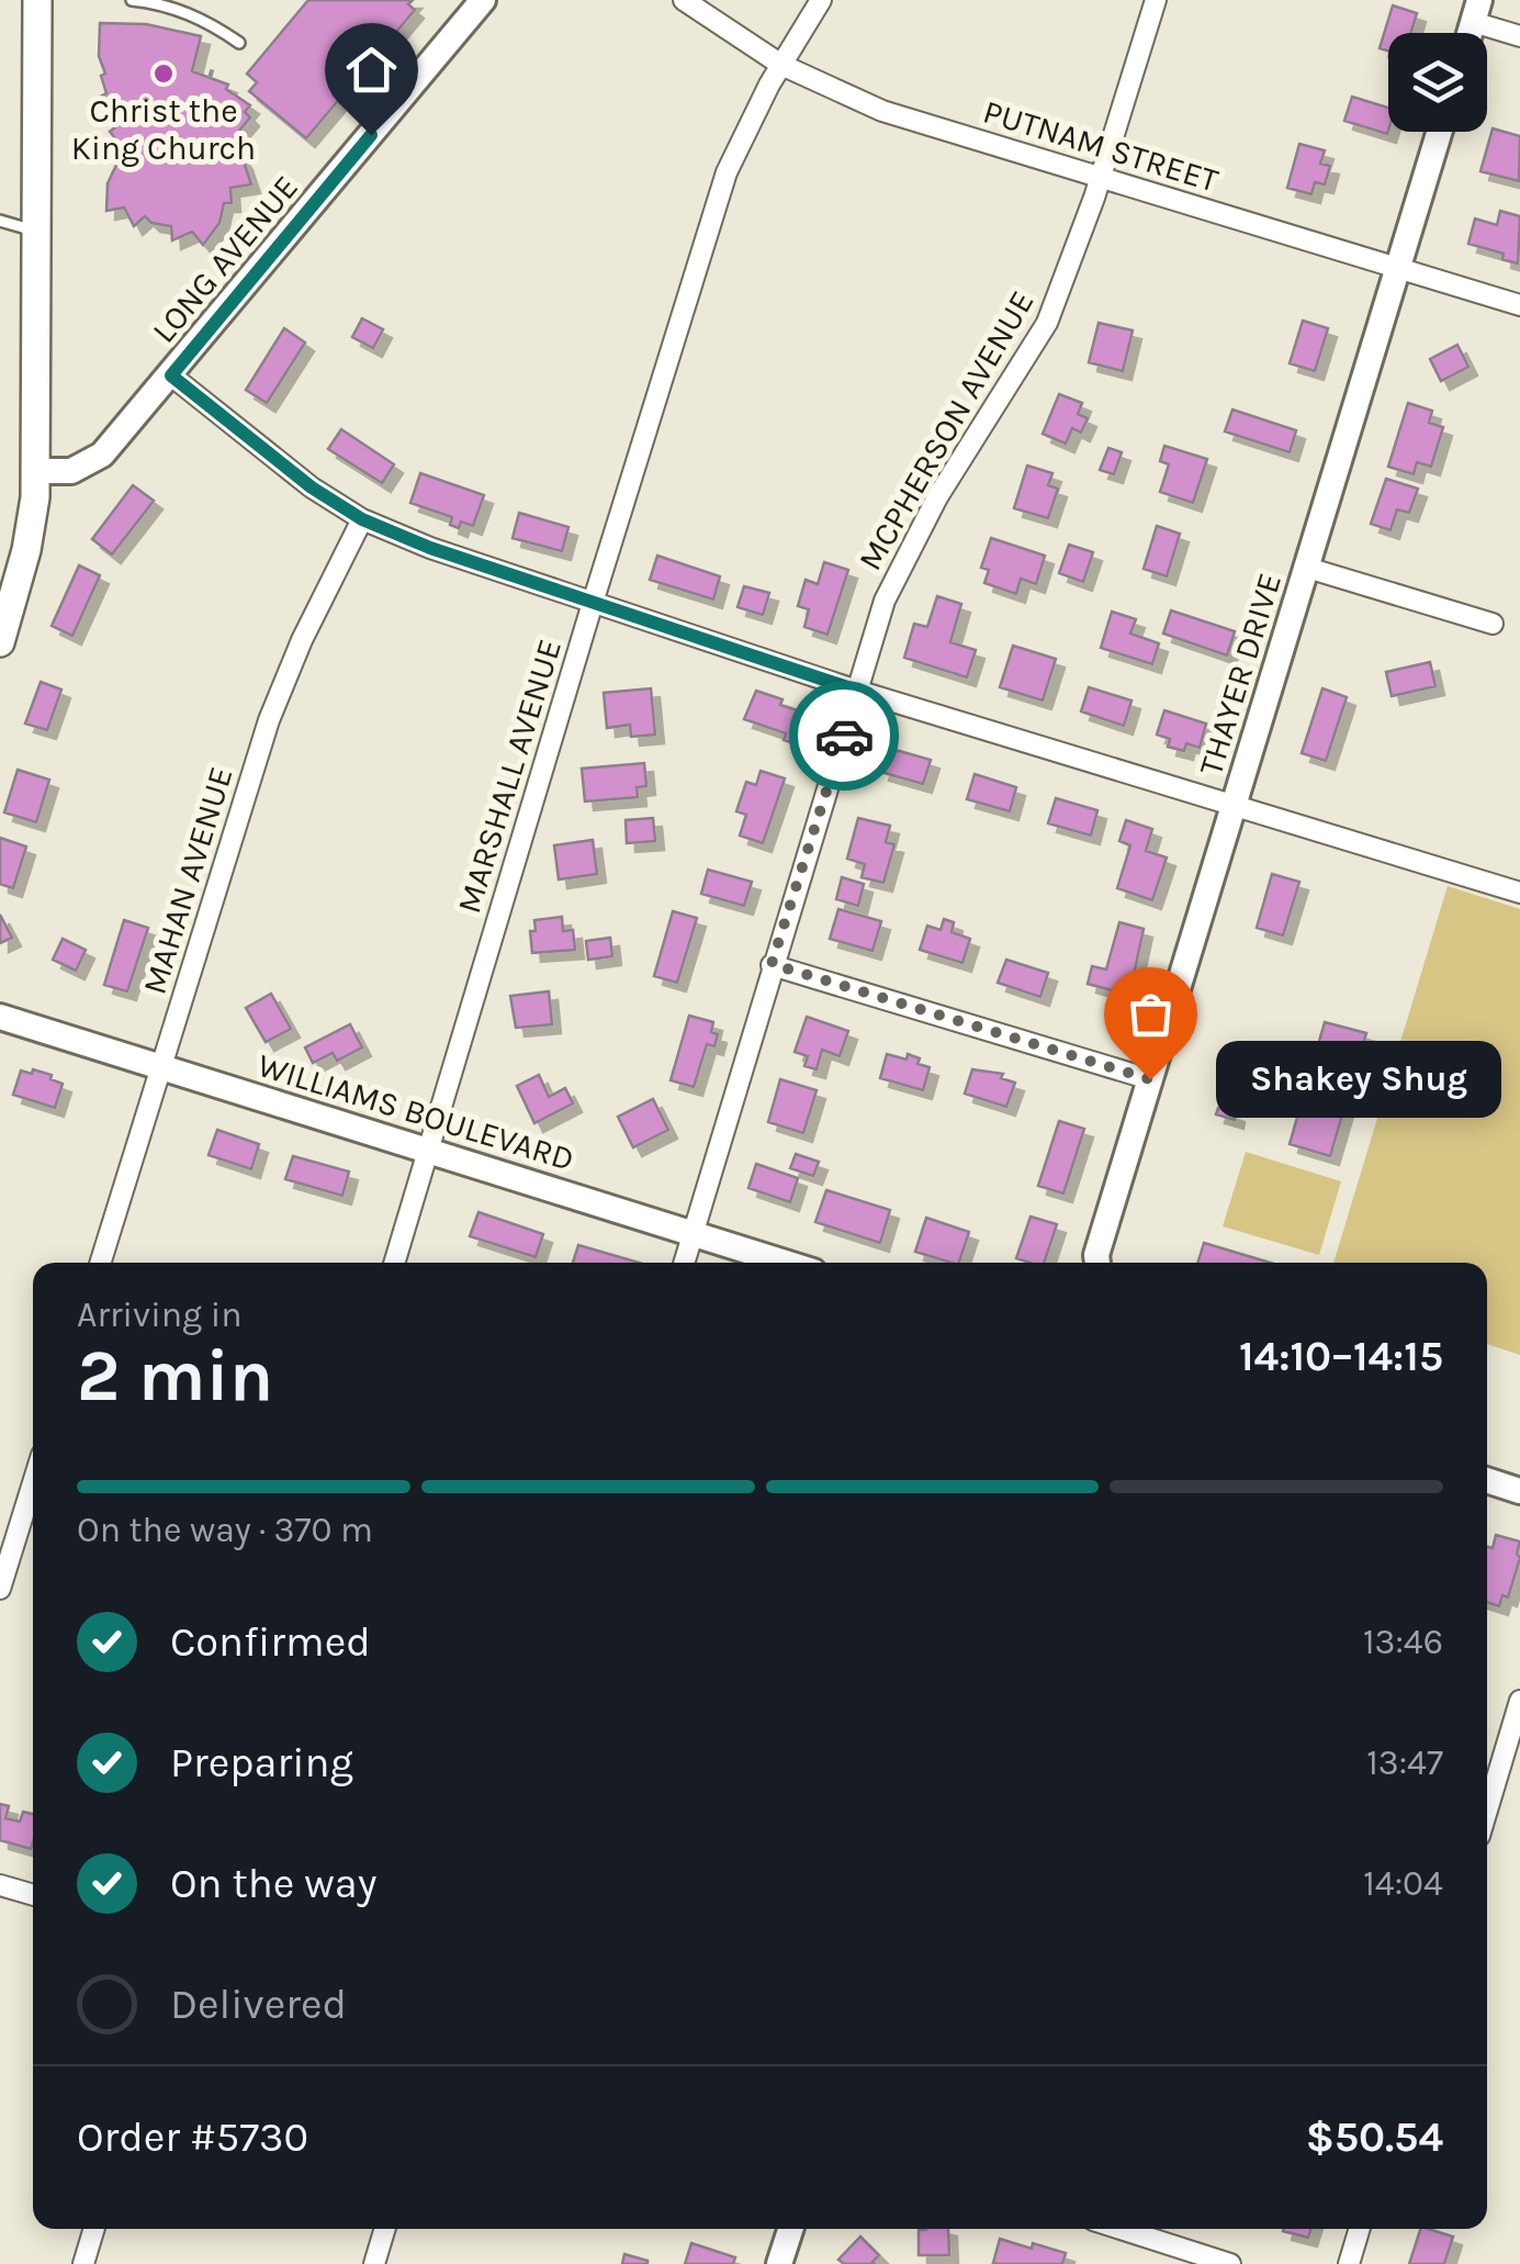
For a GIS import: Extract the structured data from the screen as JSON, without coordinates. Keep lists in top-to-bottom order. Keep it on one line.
{"streets":{"street":["PUTNAM STREET","LONG AVENUE","MCPHERSON AVENUE","THAYER DRIVE","MARSHALL AVENUE","MAHAN AVENUE","WILLIAMS BOULEVARD"]},"crossings":[["PUTNAM STREET","MCPHERSON AVENUE"],["PUTNAM STREET","THAYER DRIVE"],["PUTNAM STREET","MARSHALL AVENUE"],["MCPHERSON AVENUE","WILLIAMS BOULEVARD"],["MARSHALL AVENUE","WILLIAMS BOULEVARD"],["MAHAN AVENUE","WILLIAMS BOULEVARD"]],"places":["Christ the King Church","Shakey Shug"],"page":{"bubble":"Shakey Shug","heading":["2 min","Arriving in","14:10–14:15"],"panel":["Order #5730","$50.54"],"bar":"On the way · 370 m","list":[["Confirmed","13:46"],["Preparing","13:47"],["On the way","14:04"],"Delivered"]}}
